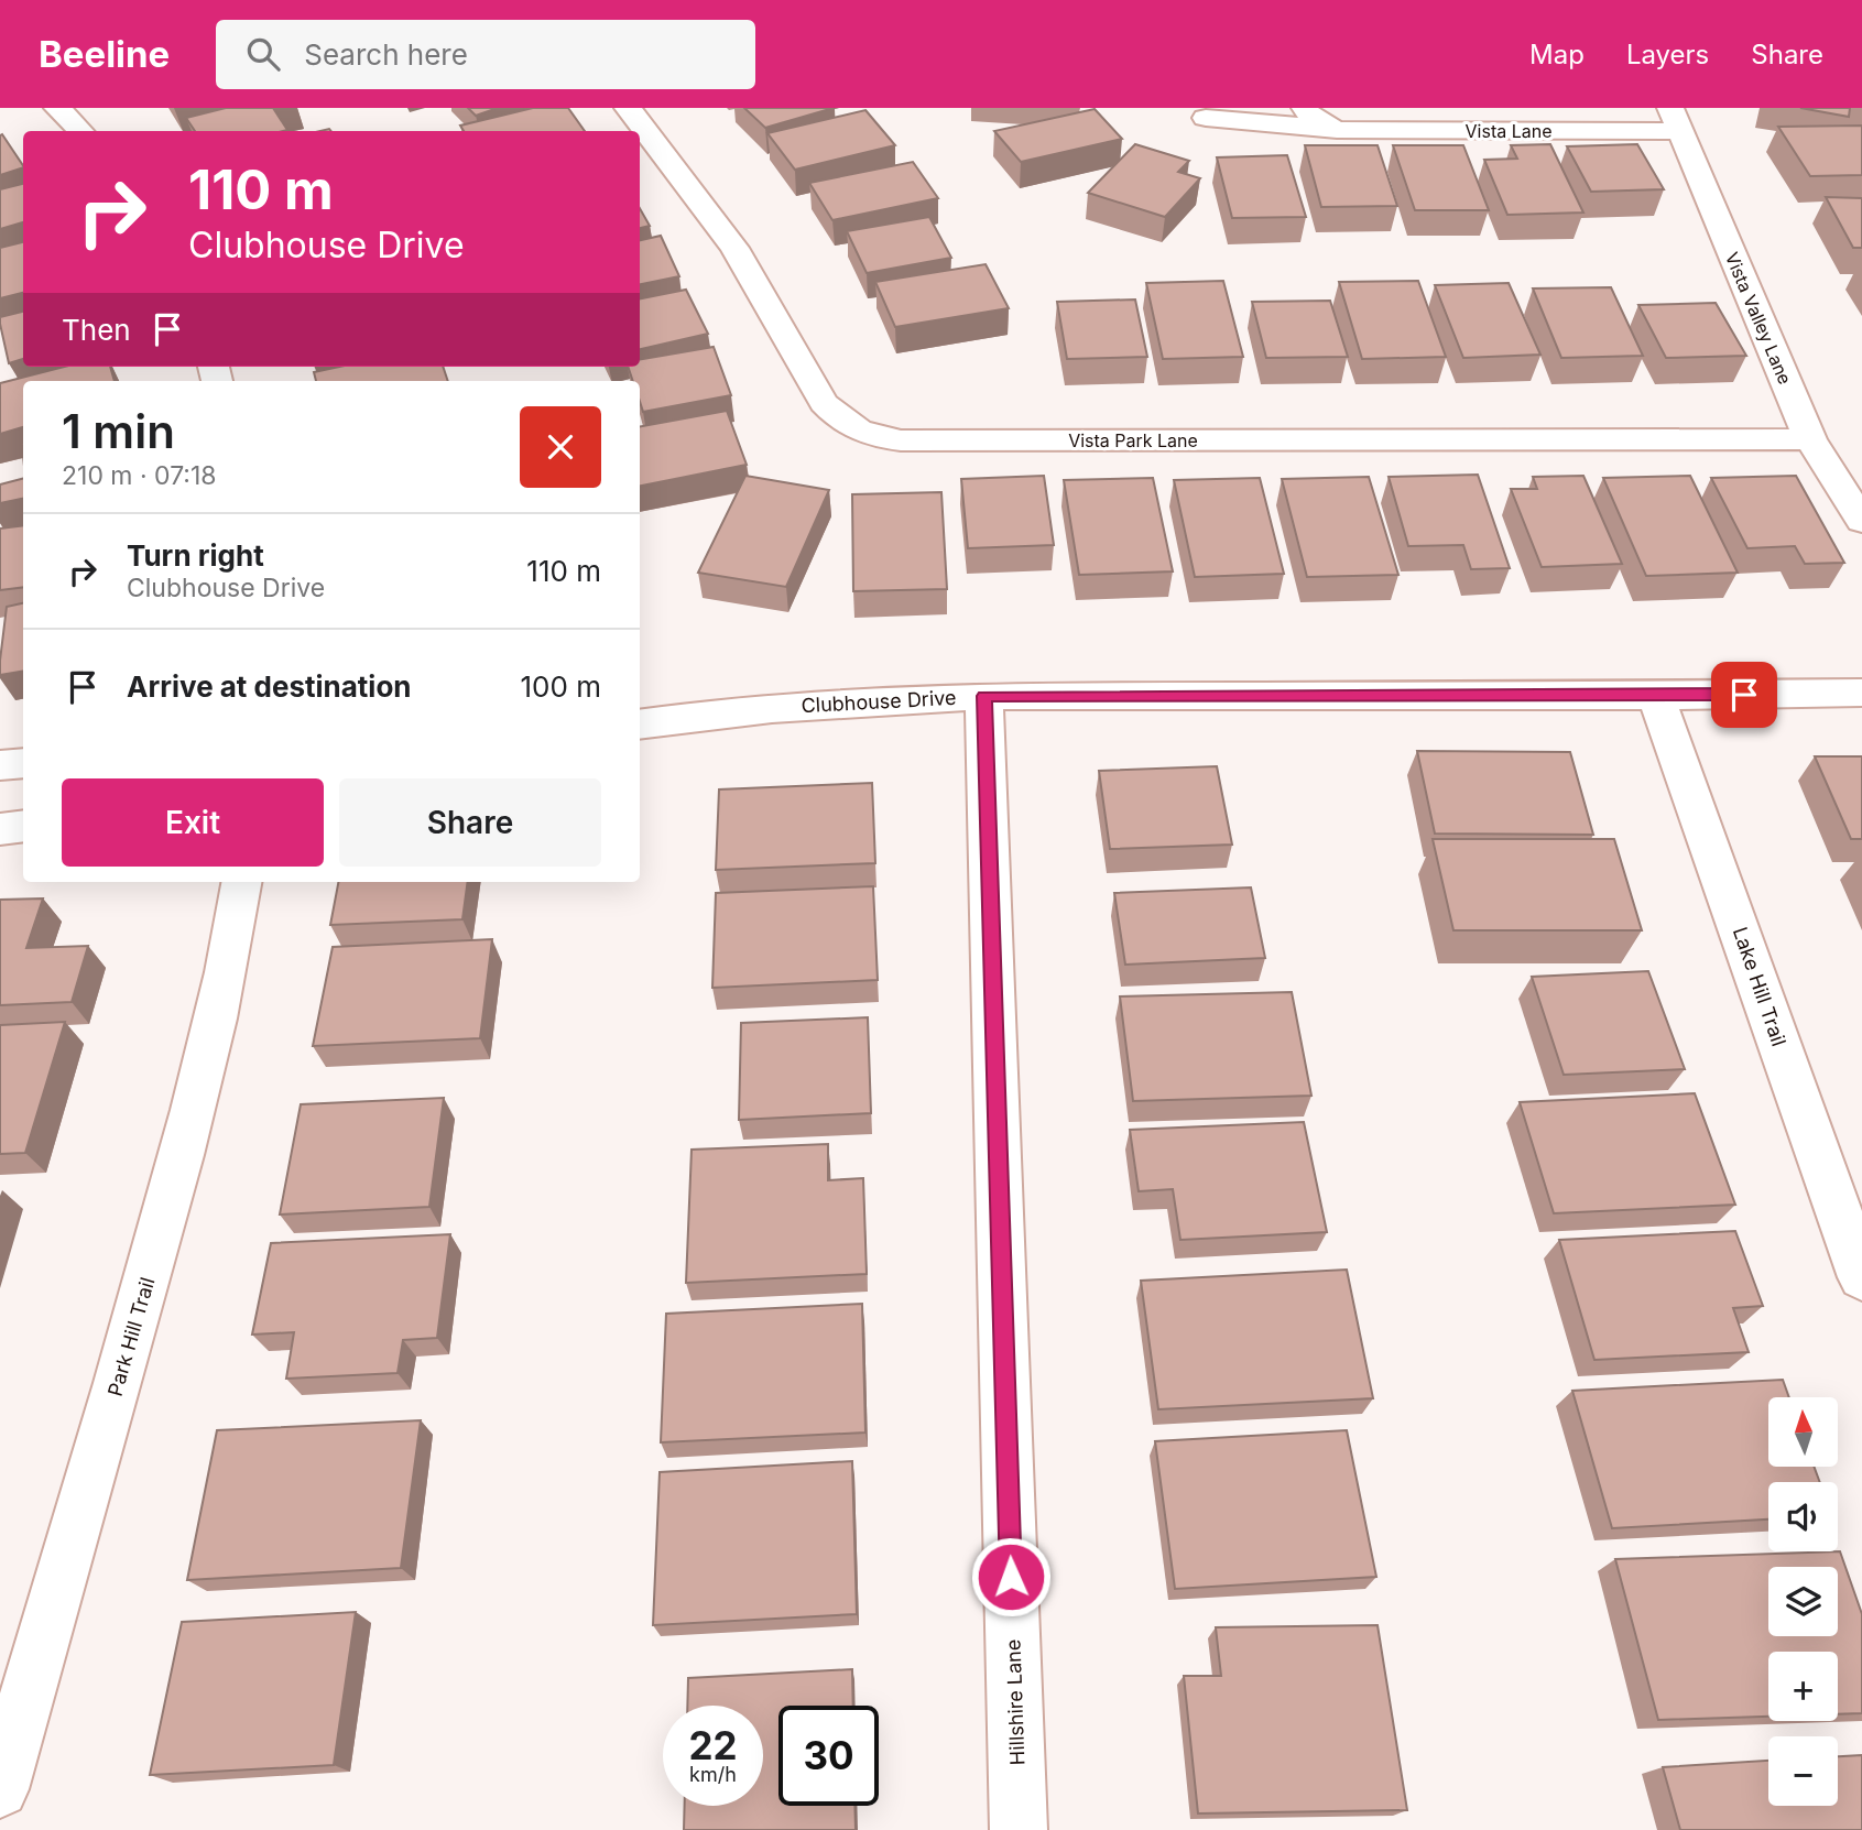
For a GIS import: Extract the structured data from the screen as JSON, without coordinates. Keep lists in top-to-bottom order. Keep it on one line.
{"streets":{"street":["Vista Lane","Vista Valley Lane","Vista Park Lane","Clubhouse Drive","Lake Hill Trail","Park Hill Trail","Hillshire Lane"]},"crossings":[["Vista Lane","Vista Valley Lane"],["Vista Valley Lane","Vista Park Lane"],["Clubhouse Drive","Lake Hill Trail"],["Clubhouse Drive","Hillshire Lane"]],"north":"top","page":{"header":"Beeline","search":"Search here","nav":["Map","Layers","Share"],"turn":["110 m","Clubhouse Drive"],"then":"Then","heading":["1 min","210 m · 07:18"],"list":[{"name":"Turn right","note":"Clubhouse Drive","value":"110 m"},{"name":"Arrive at destination","value":"100 m"}],"buttons":["Exit","Share"],"map_buttons":["+","−"],"speed":"22 km/h","limit":"30"}}
